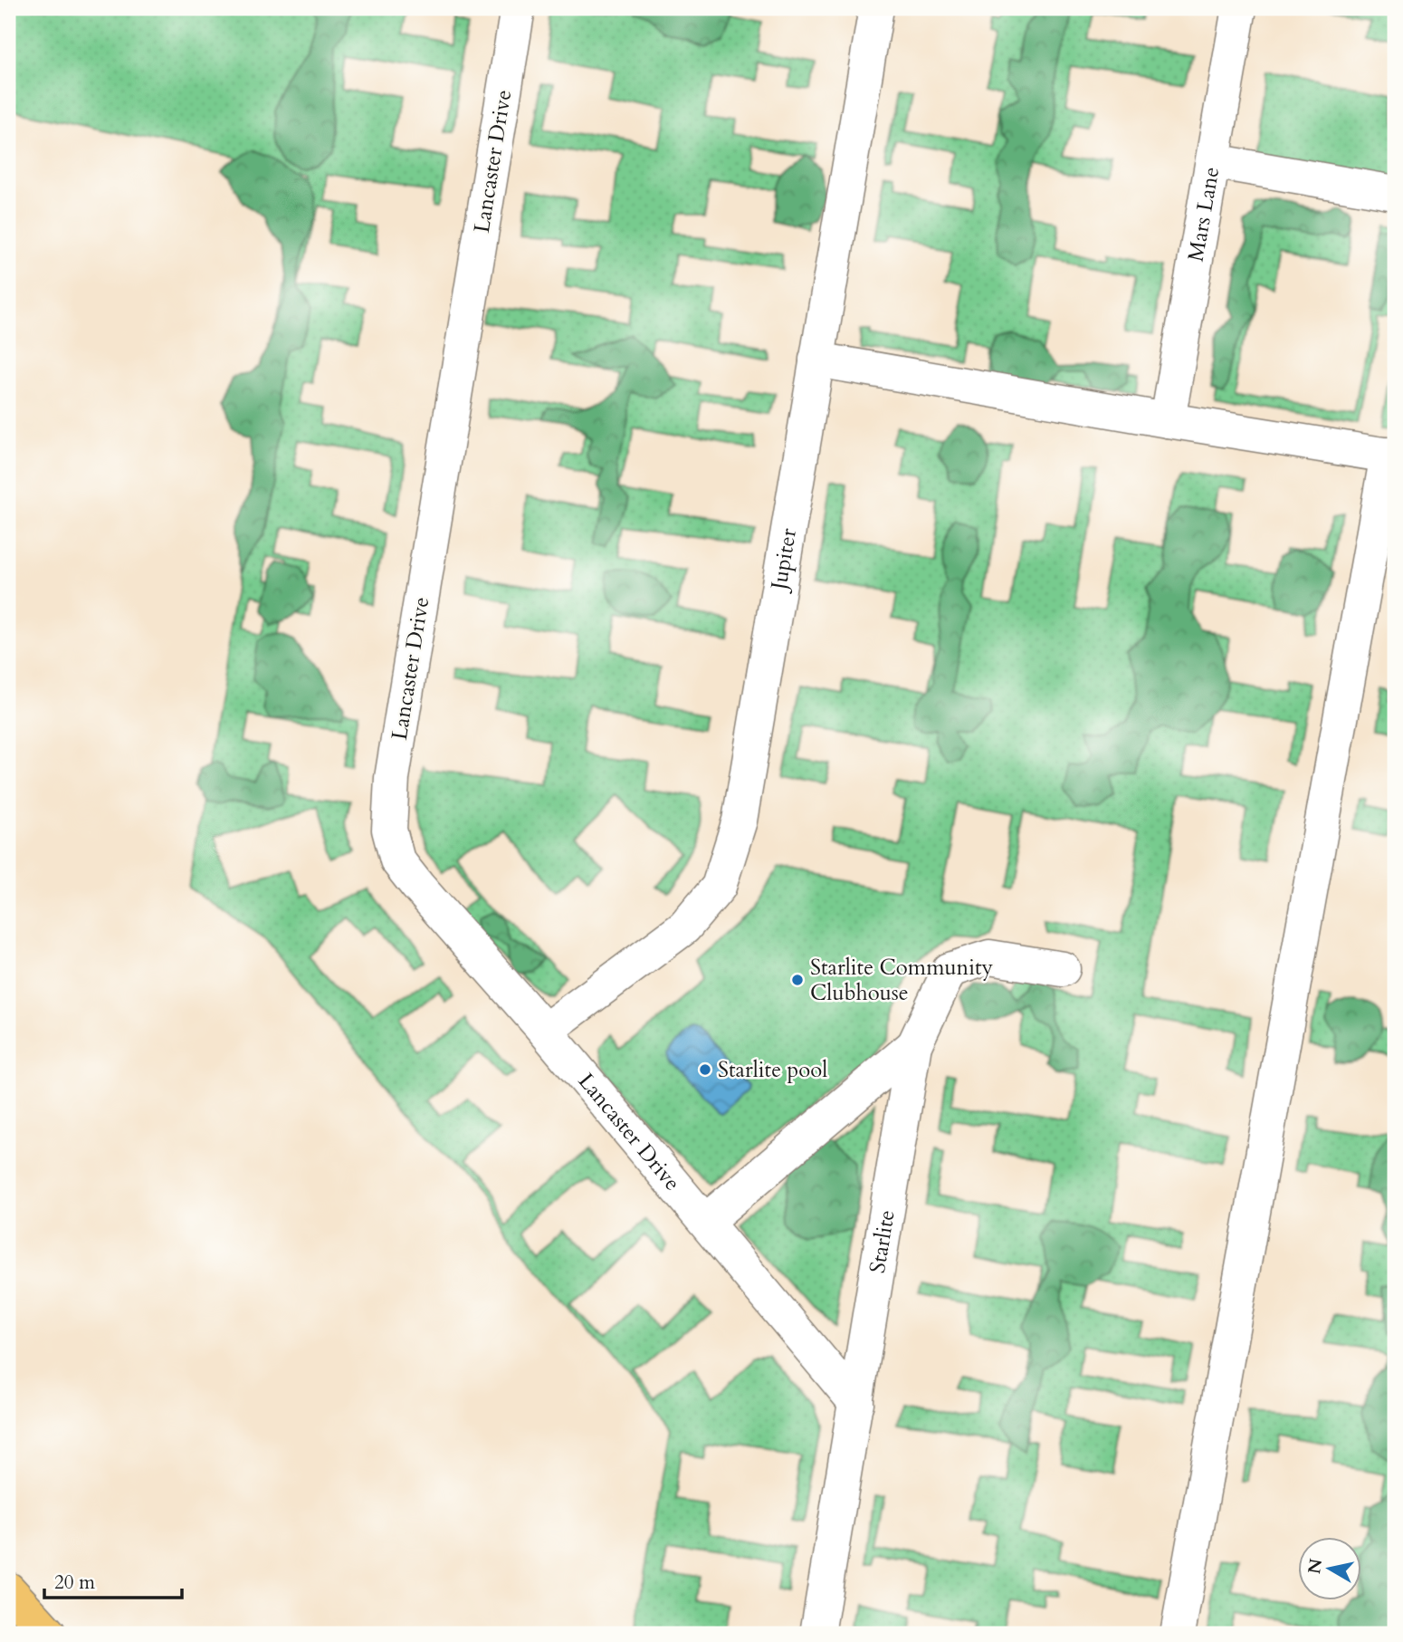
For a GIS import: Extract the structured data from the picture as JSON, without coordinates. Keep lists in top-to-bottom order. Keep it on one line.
{"streets":{"street":["Lancaster Drive","Mars Lane","Jupiter","Starlite"]},"crossings":[["Lancaster Drive","Jupiter"],["Lancaster Drive","Starlite"]],"places":["Starlite Community Clubhouse","Starlite pool"],"scale_bar":"20 m","north":"left"}
